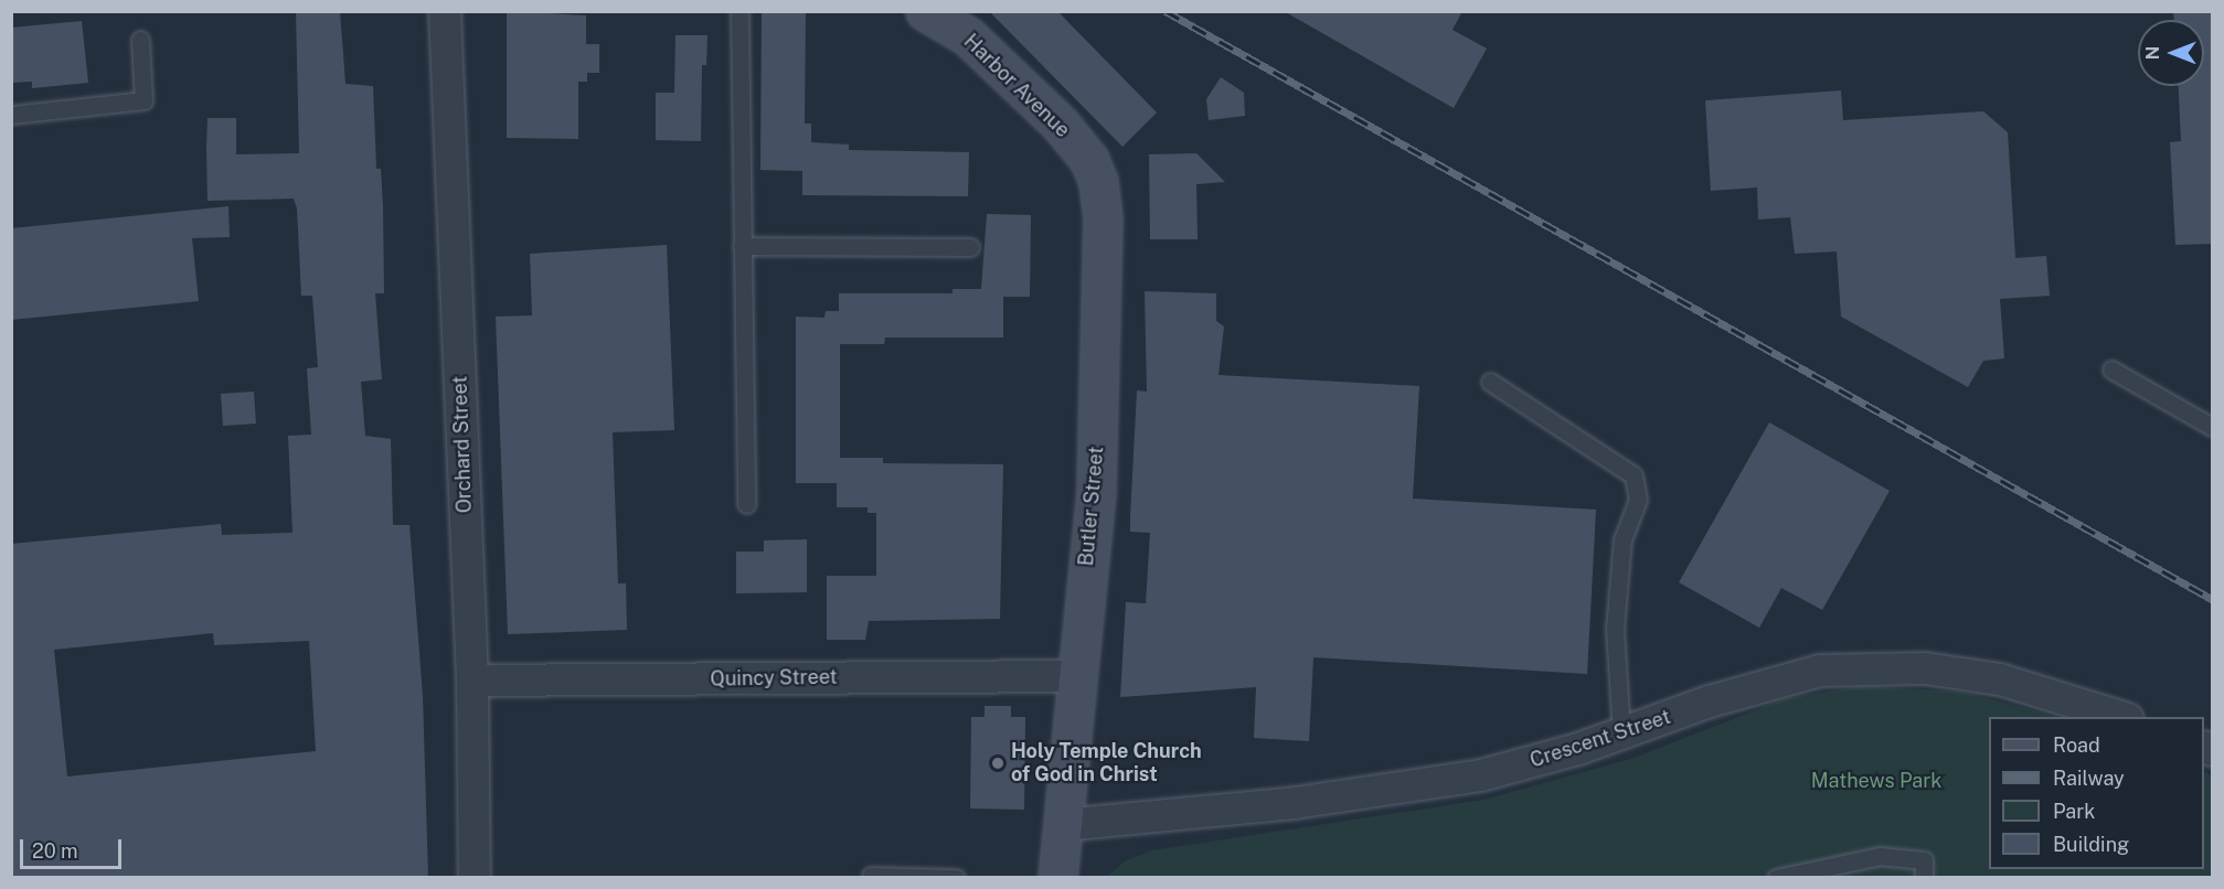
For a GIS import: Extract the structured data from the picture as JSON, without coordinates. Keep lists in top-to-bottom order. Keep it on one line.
{"streets":{"main road":["Harbor Avenue","Butler Street"],"street":["Orchard Street","Quincy Street","Crescent Street"]},"crossings":[["Harbor Avenue","Butler Street"],["Orchard Street","Quincy Street"],["Butler Street","Quincy Street"],["Butler Street","Crescent Street"]],"parks":["Mathews Park"],"places":["Holy Temple Church of God in Christ"],"legend":["Road","Railway","Park","Building"],"scale_bar":"20 m","north":"left"}
